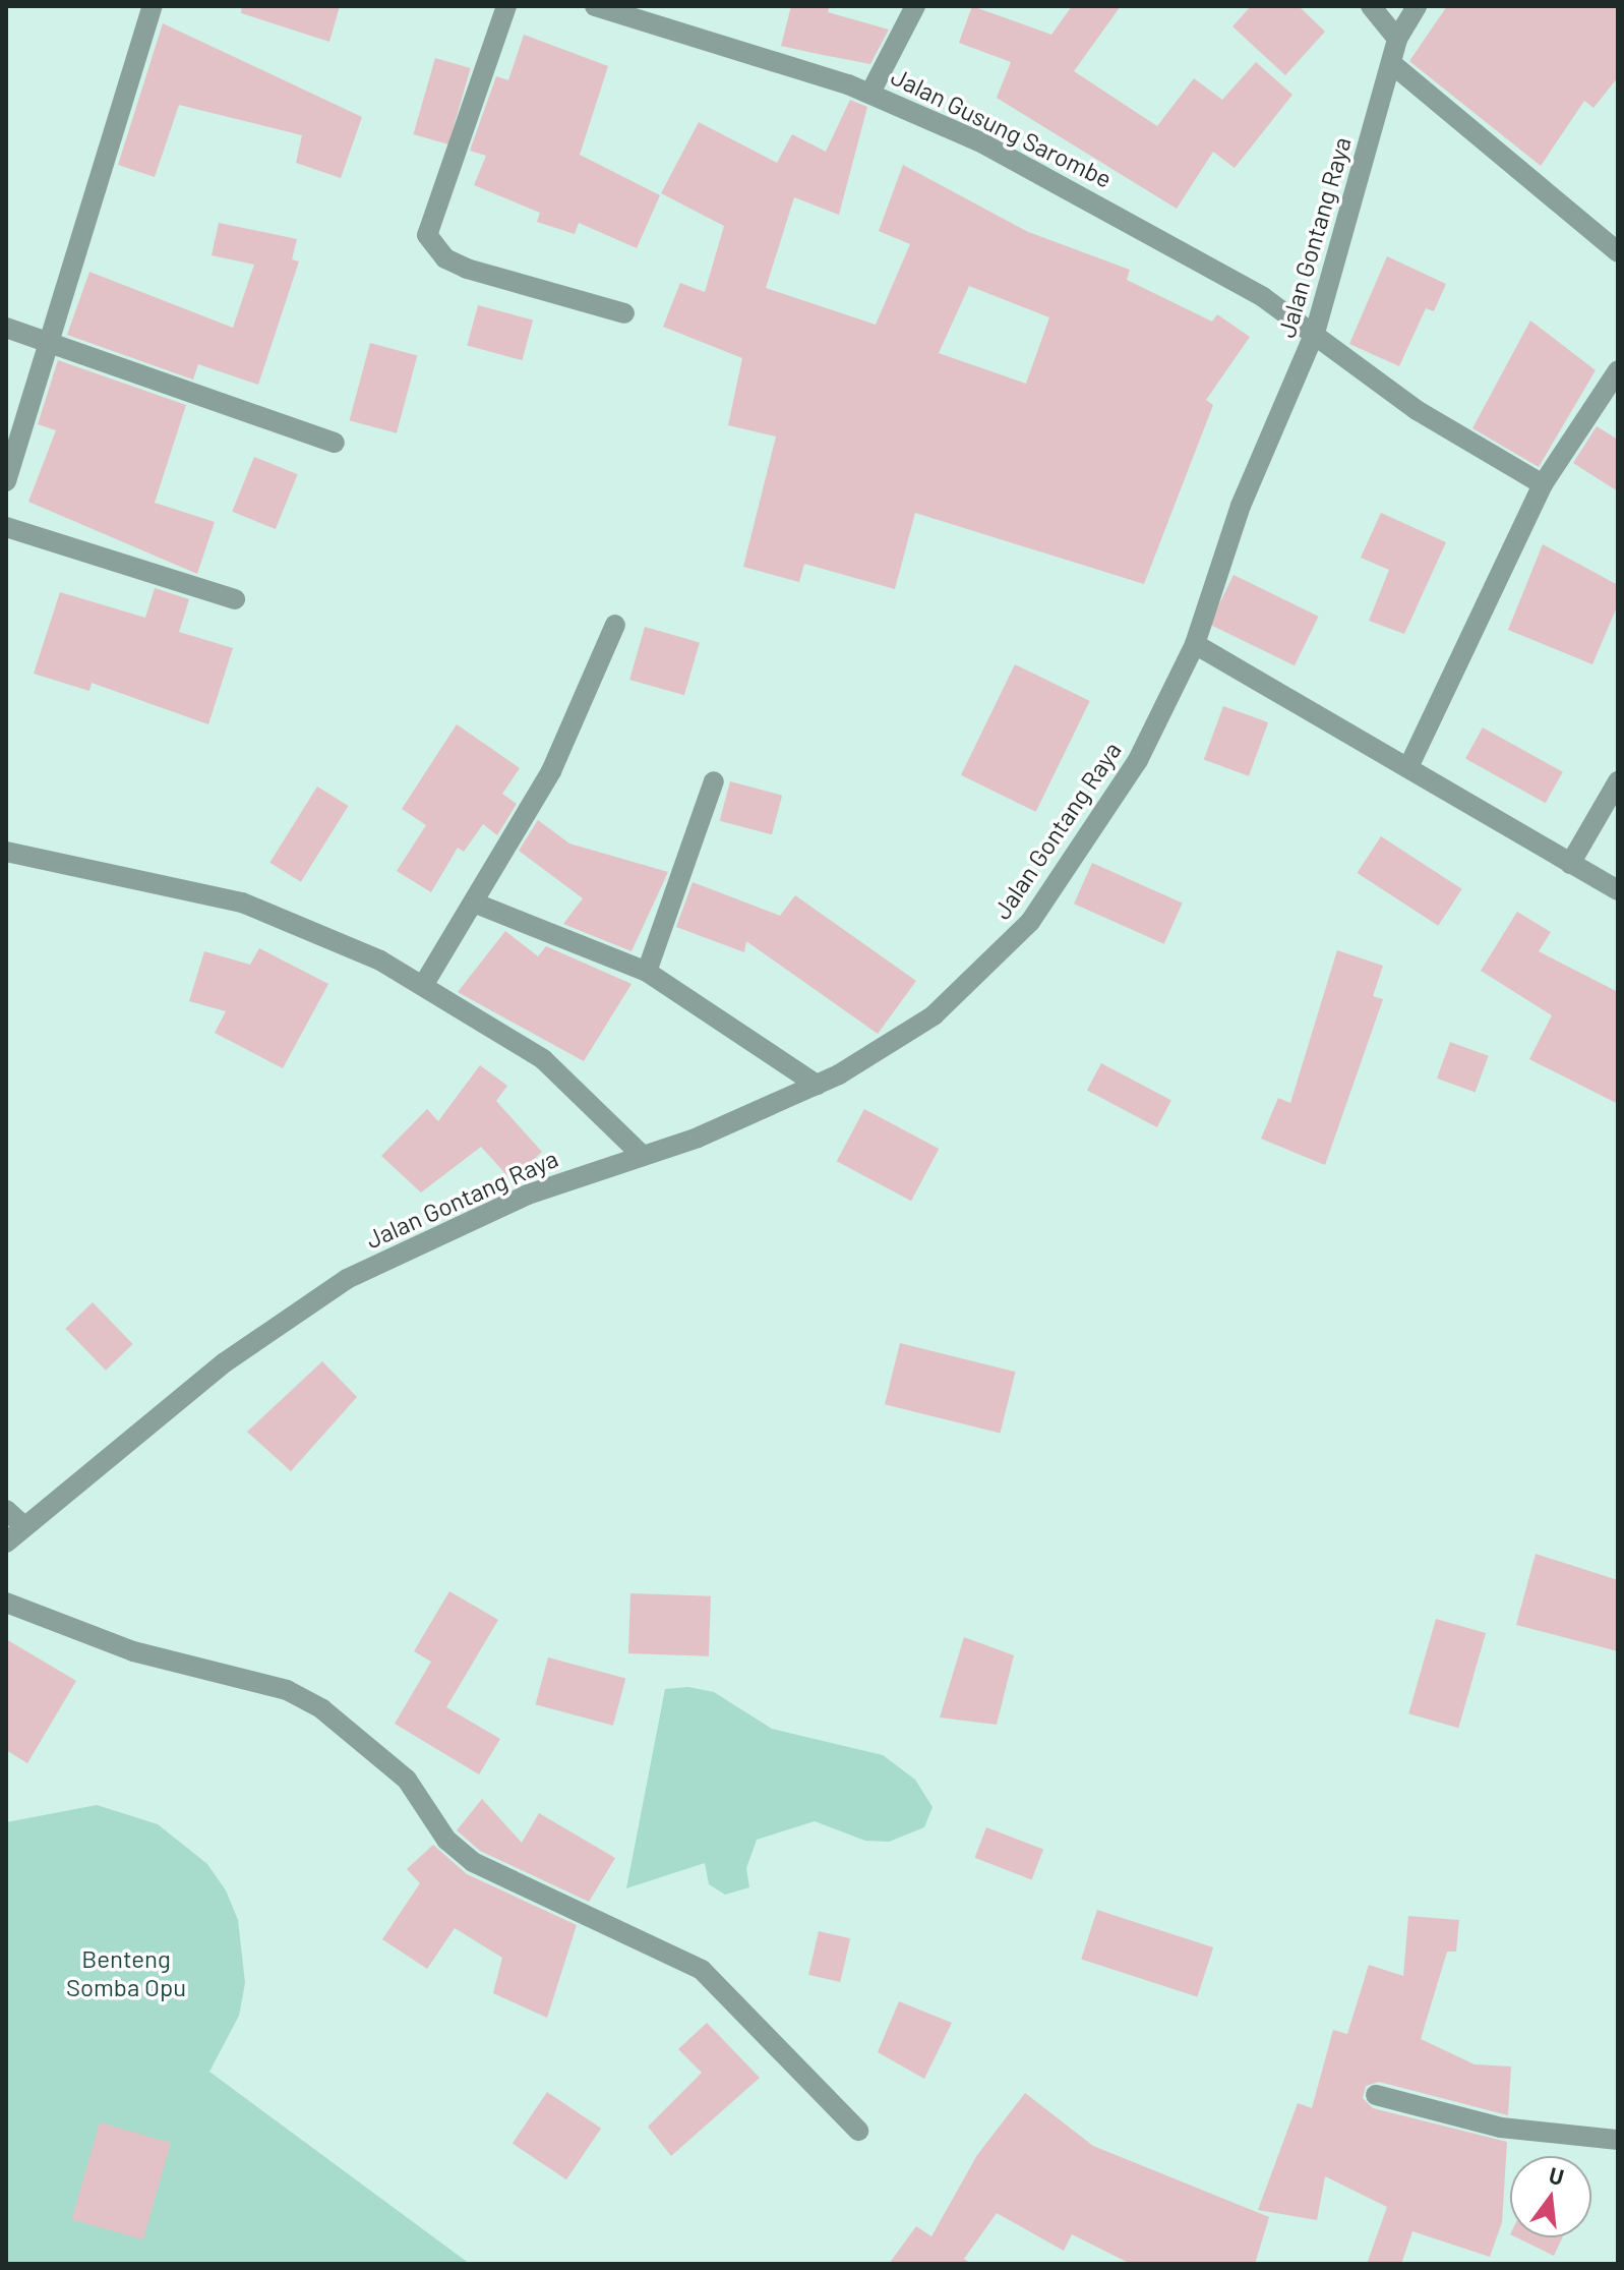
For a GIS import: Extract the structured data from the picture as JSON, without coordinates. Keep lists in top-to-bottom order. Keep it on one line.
{"streets":{"street":["Jalan Gusung Sarombe","Jalan Gontang Raya"]},"crossings":[["Jalan Gusung Sarombe","Jalan Gontang Raya"]],"parks":["Benteng Somba Opu"],"north":"top"}
